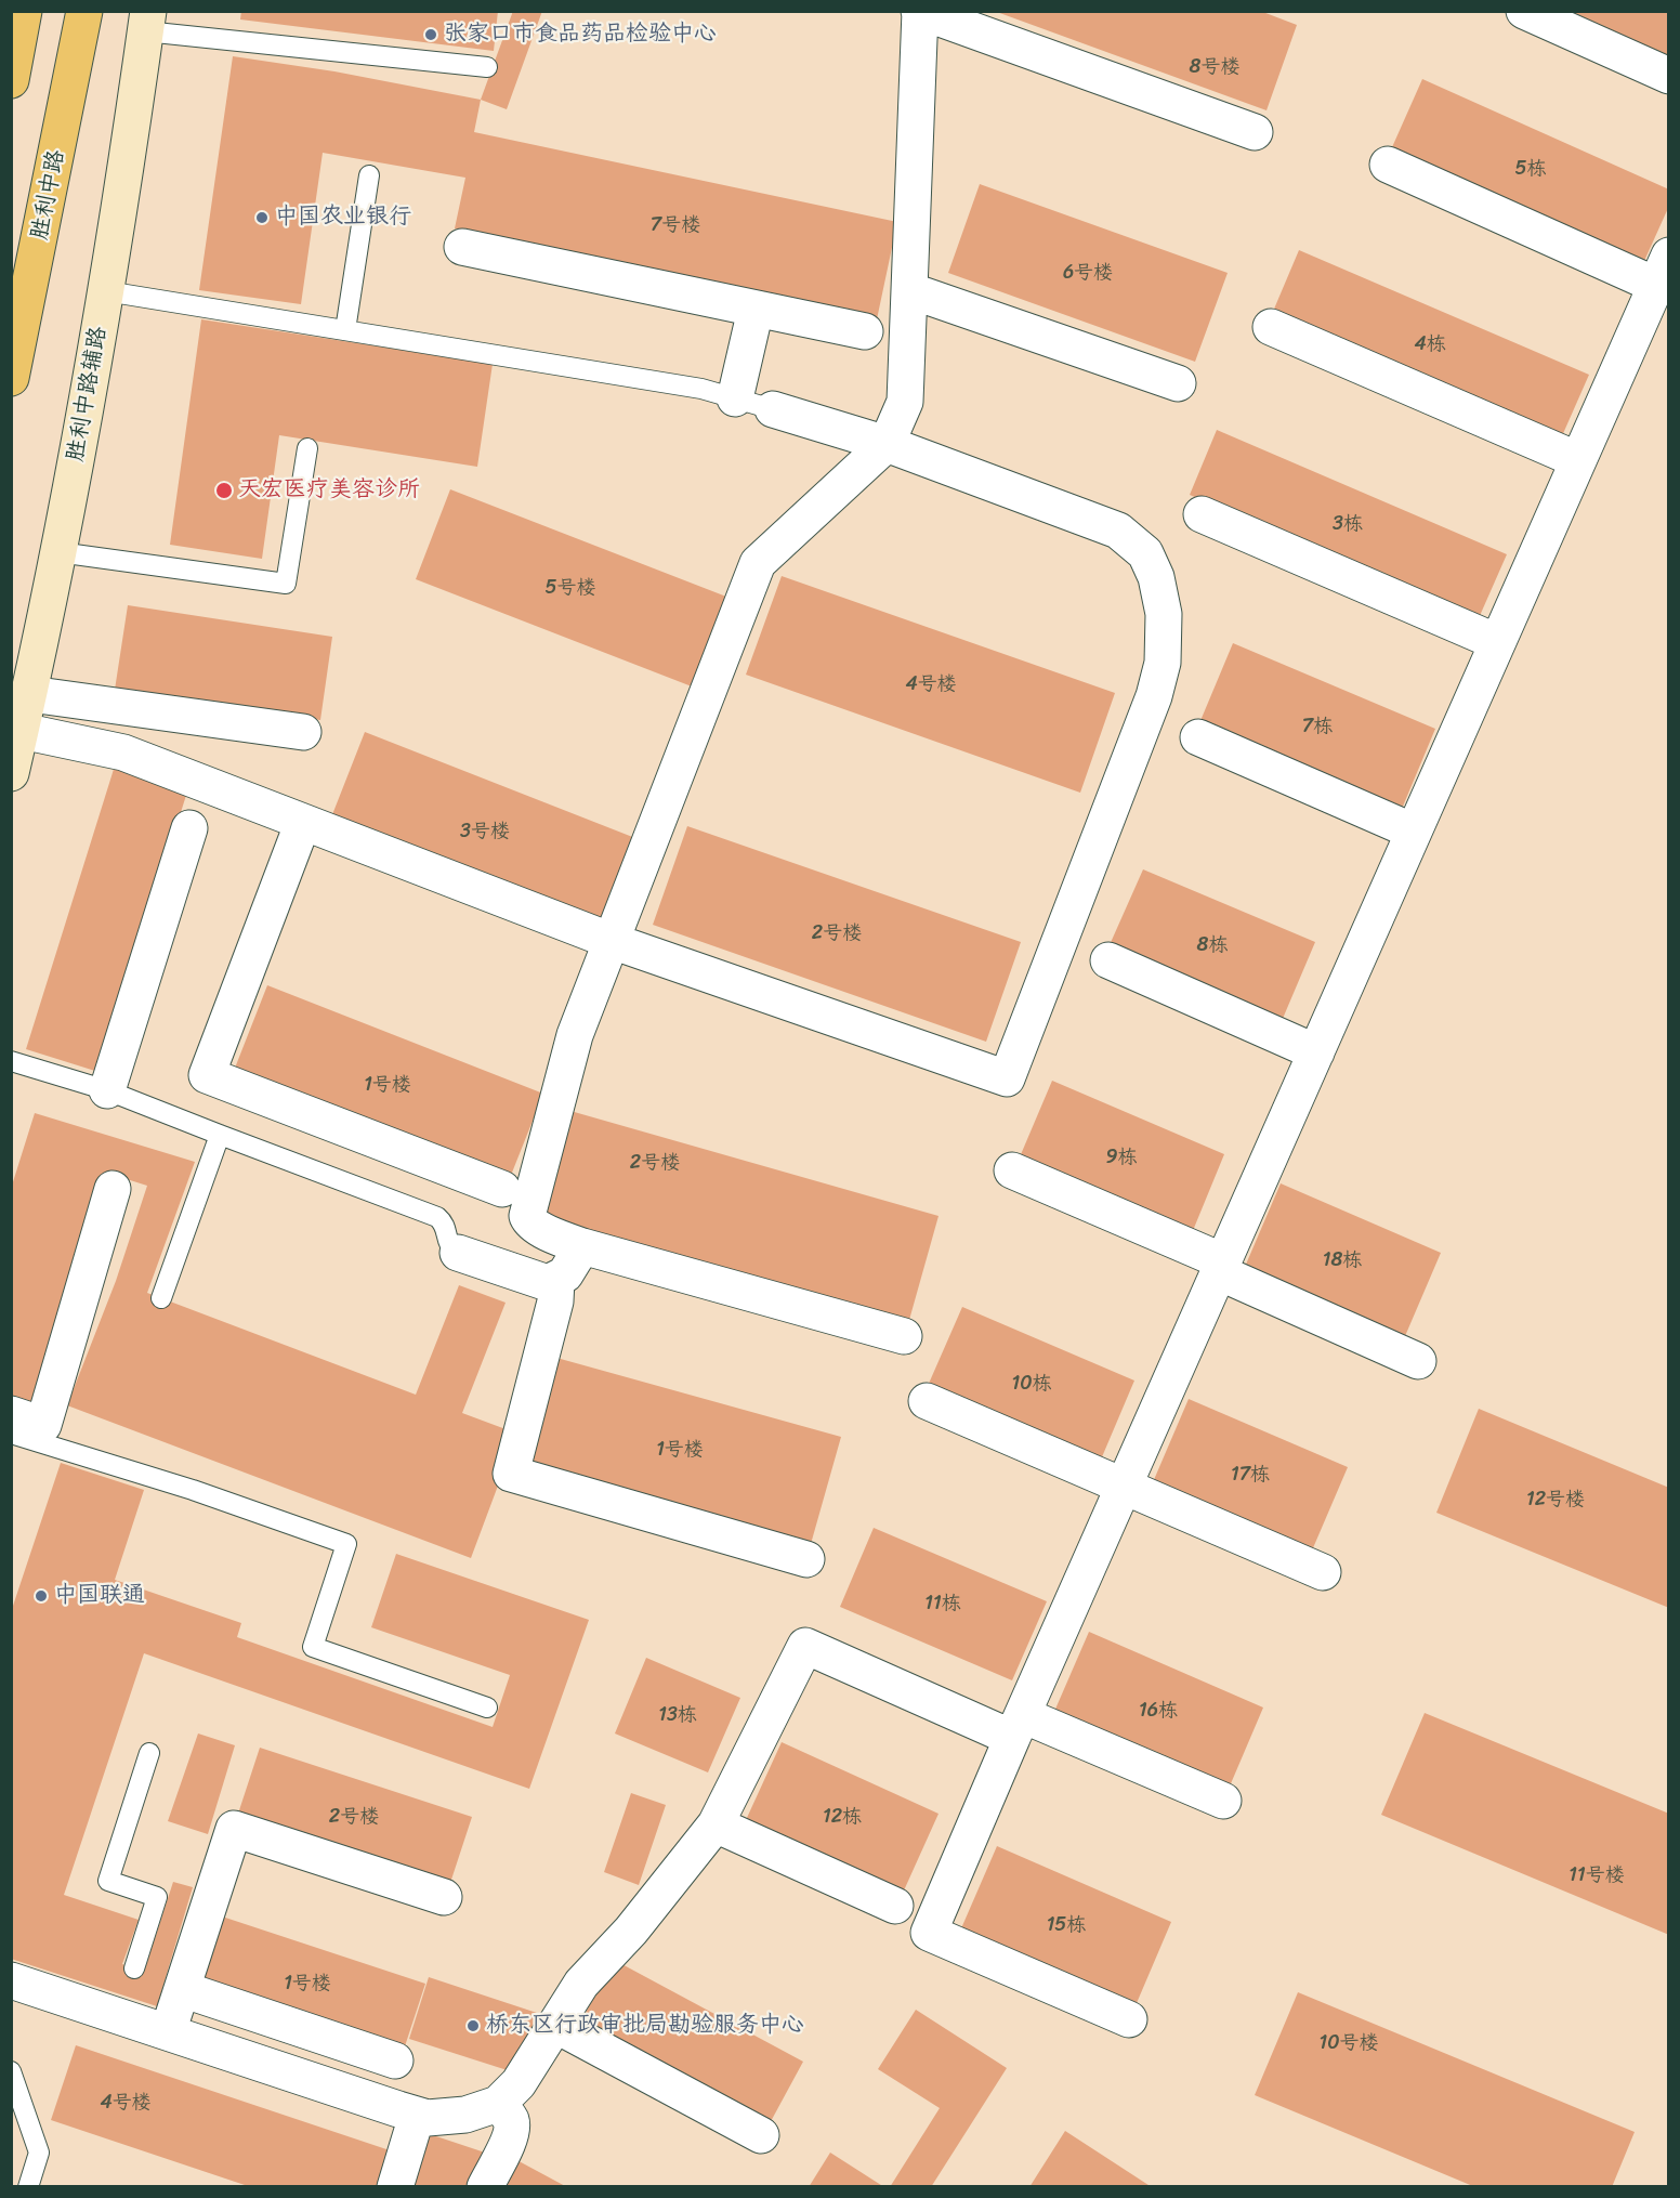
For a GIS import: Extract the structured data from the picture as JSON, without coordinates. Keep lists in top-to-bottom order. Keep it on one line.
{"streets":{"highway":["胜利中路"],"main road":["胜利中路辅路"]},"places":["张家口市食品药品检验中心","中国农业银行","天宏医疗美容诊所","中国联通","桥东区行政审批局勘验服务中心"],"house_numbers":["8号楼","5栋","7号楼","6号楼","4栋","3栋","5号楼","4号楼","7栋","3号楼","2号楼","8栋","1号楼","9栋","2号楼","18栋","10栋","1号楼","17栋","12号楼","11栋","16栋","13栋","2号楼","12栋","11号楼","15栋","1号楼","10号楼","4号楼"]}
